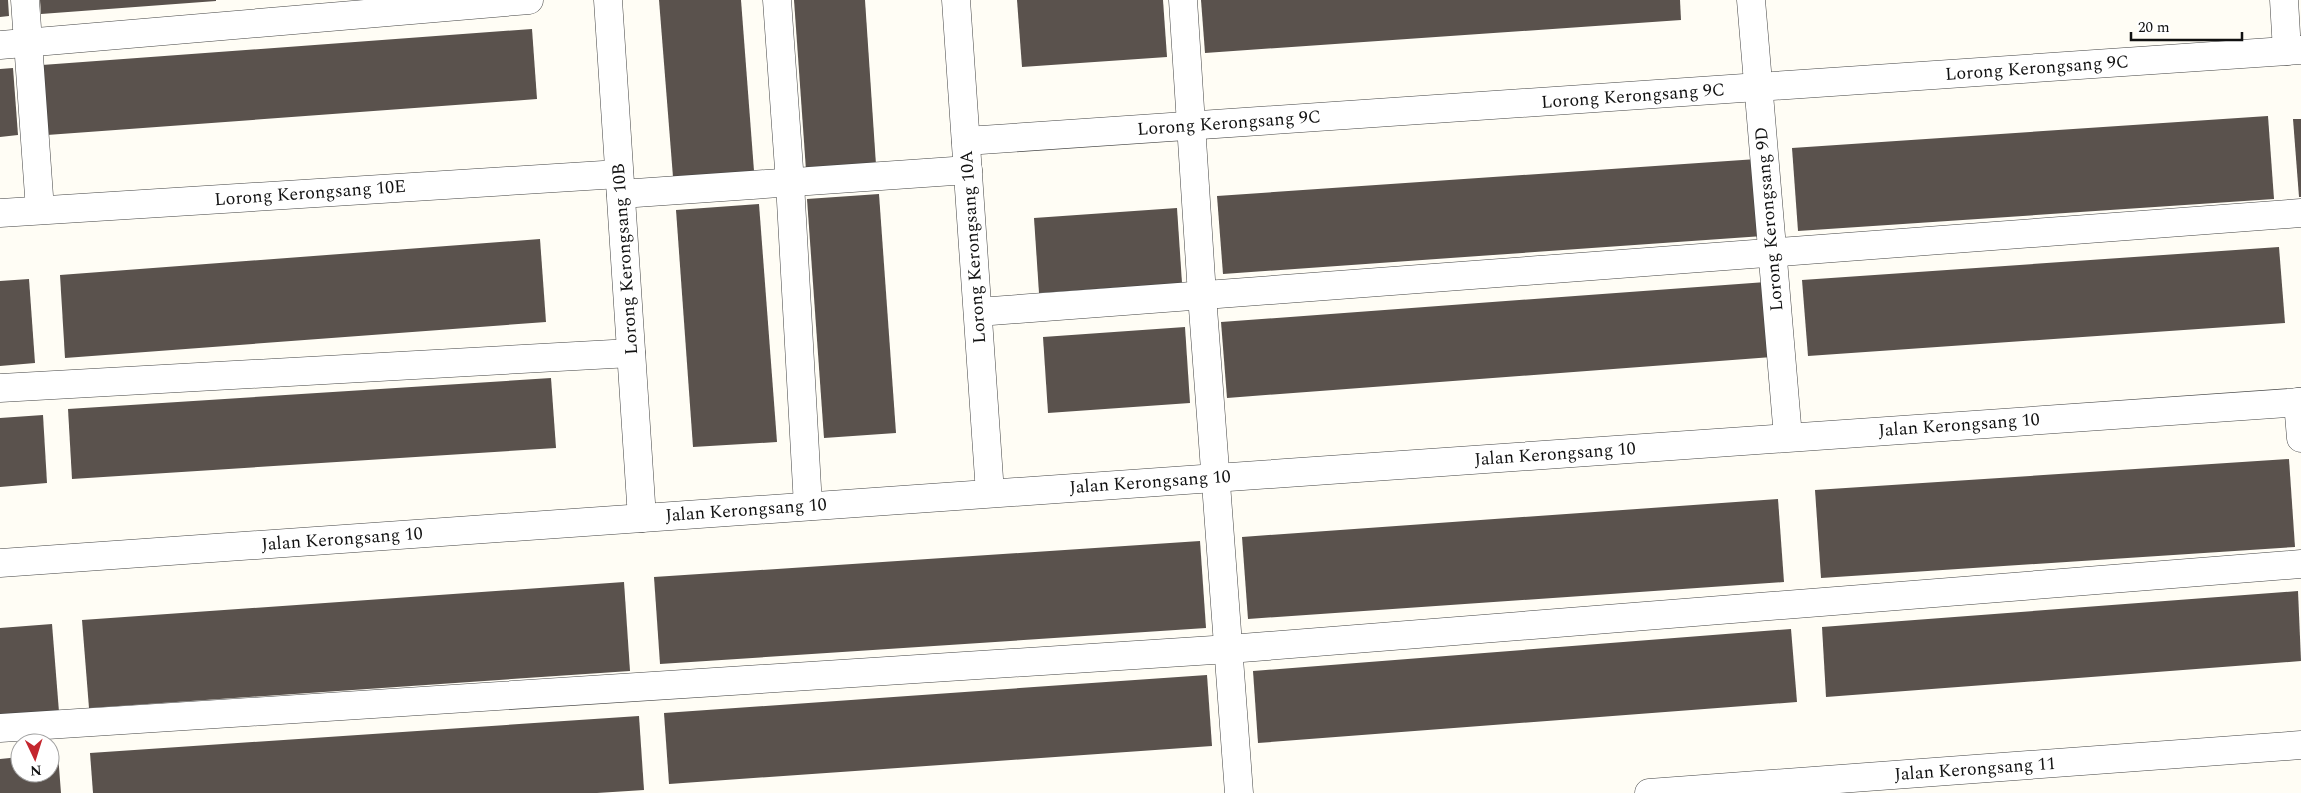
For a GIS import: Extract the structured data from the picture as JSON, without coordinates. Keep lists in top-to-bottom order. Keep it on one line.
{"streets":{"street":["Lorong Kerongsang 9C","Lorong Kerongsang 10E","Lorong Kerongsang 9D","Lorong Kerongsang 10A","Lorong Kerongsang 10B","Jalan Kerongsang 10","Jalan Kerongsang 11"]},"crossings":[["Lorong Kerongsang 9C","Lorong Kerongsang 9D"],["Lorong Kerongsang 9C","Lorong Kerongsang 10A"],["Lorong Kerongsang 10E","Lorong Kerongsang 10A"],["Lorong Kerongsang 10E","Lorong Kerongsang 10B"],["Lorong Kerongsang 9D","Jalan Kerongsang 10"],["Lorong Kerongsang 10A","Jalan Kerongsang 10"],["Lorong Kerongsang 10B","Jalan Kerongsang 10"]],"scale_bar":"20 m","north":"bottom"}
